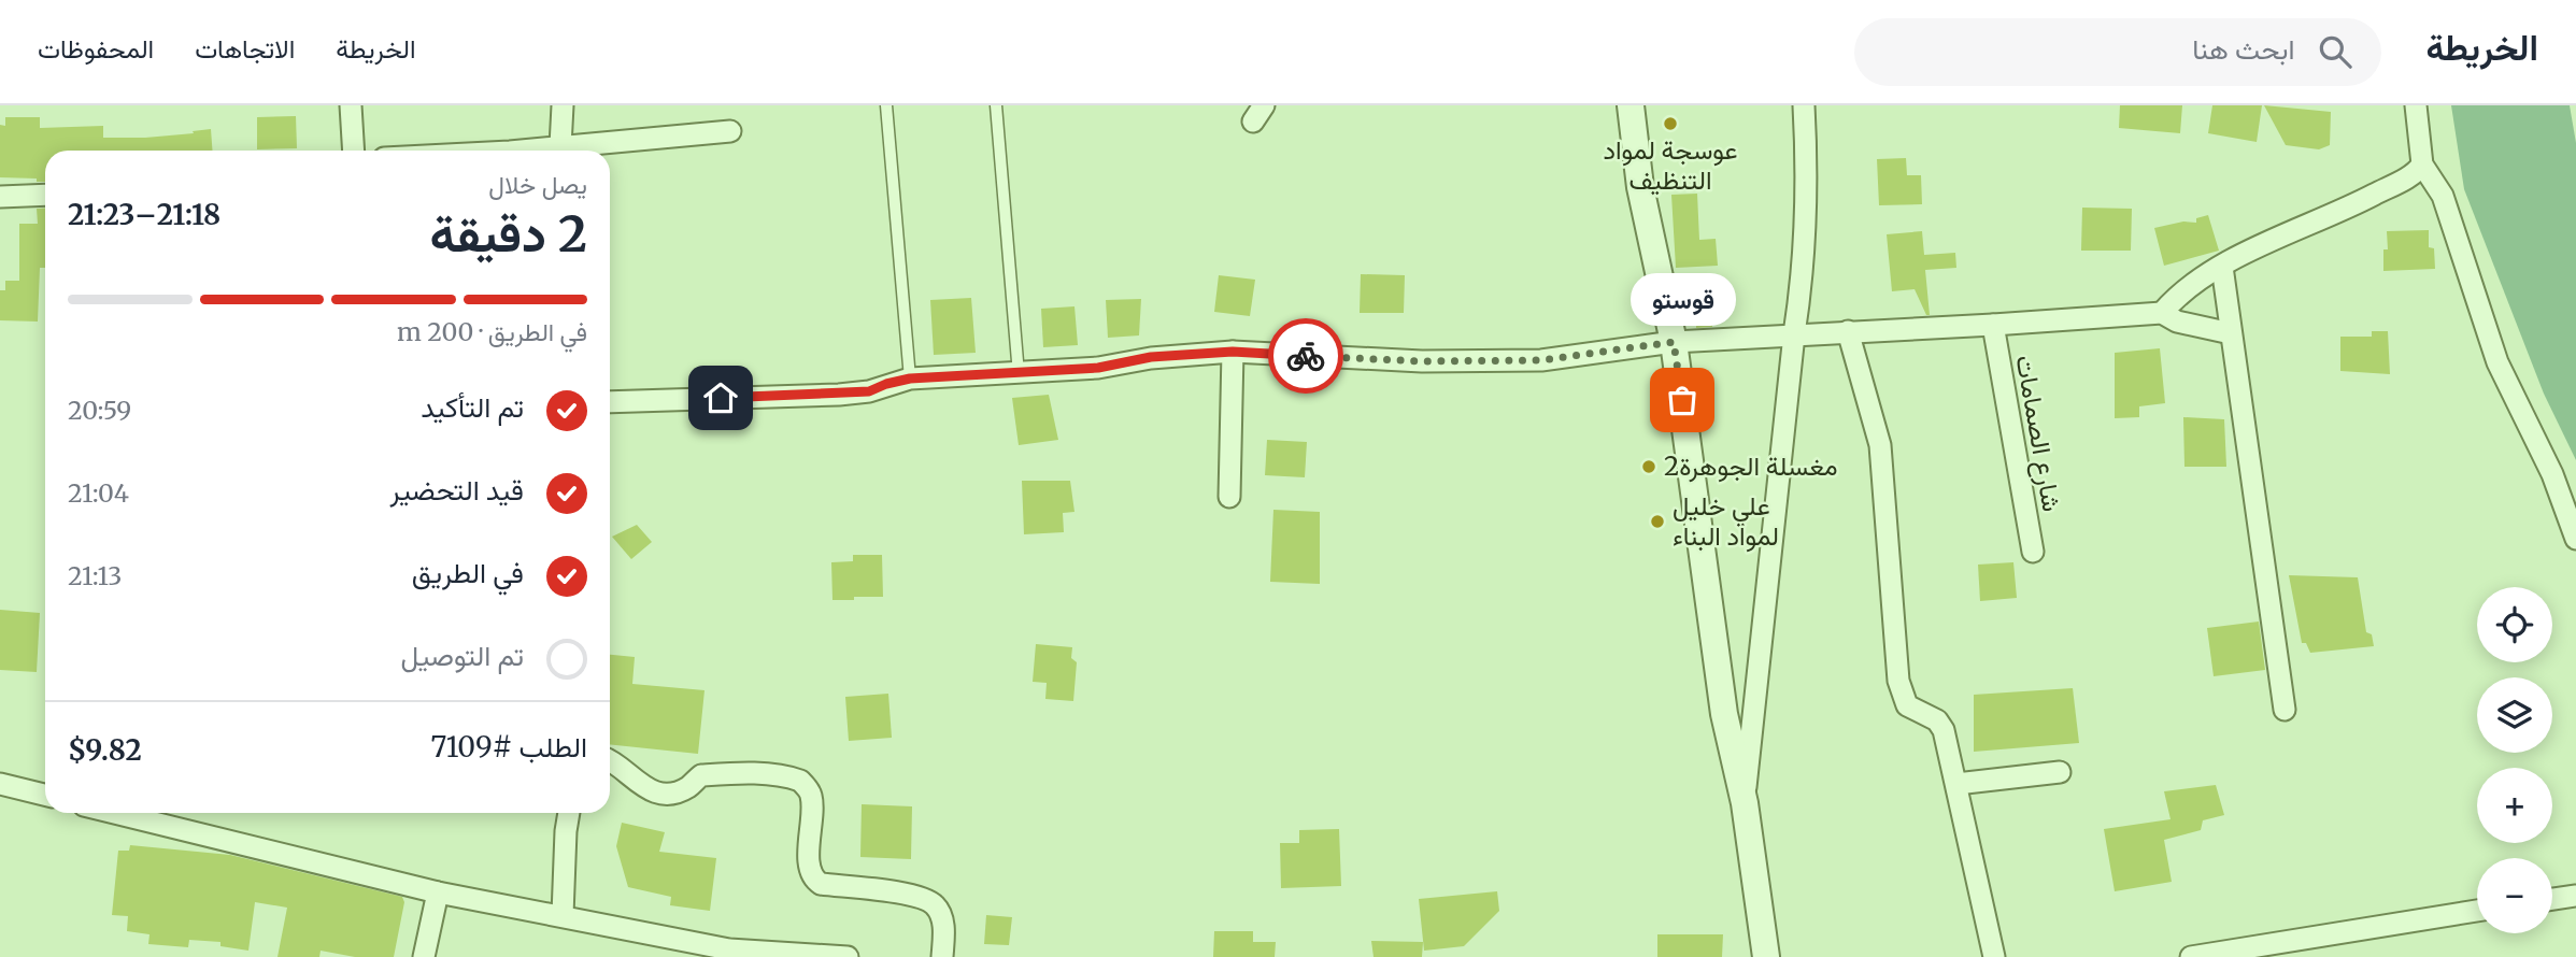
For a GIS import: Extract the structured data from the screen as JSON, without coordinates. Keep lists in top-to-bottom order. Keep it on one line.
{"streets":{"street":["شارع الصمامات"]},"places":["عوسجة لمواد التنظيف","قوستو","مغسلة الجوهرة2","علي خليل لمواد البناء"],"page":{"header":"الخريطة","search":"ابحث هنا","nav":["الخريطة","الاتجاهات","المحفوظات"],"heading":["2 دقيقة","يصل خلال","21:18–21:23"],"panel":["الطلب #7109","$9.82"],"bubble":"قوستو","bar":"في الطريق · 200 m","list":[["تم التأكيد","20:59"],["قيد التحضير","21:04"],["في الطريق","21:13"],"تم التوصيل"],"map_buttons":["+","−"]}}
